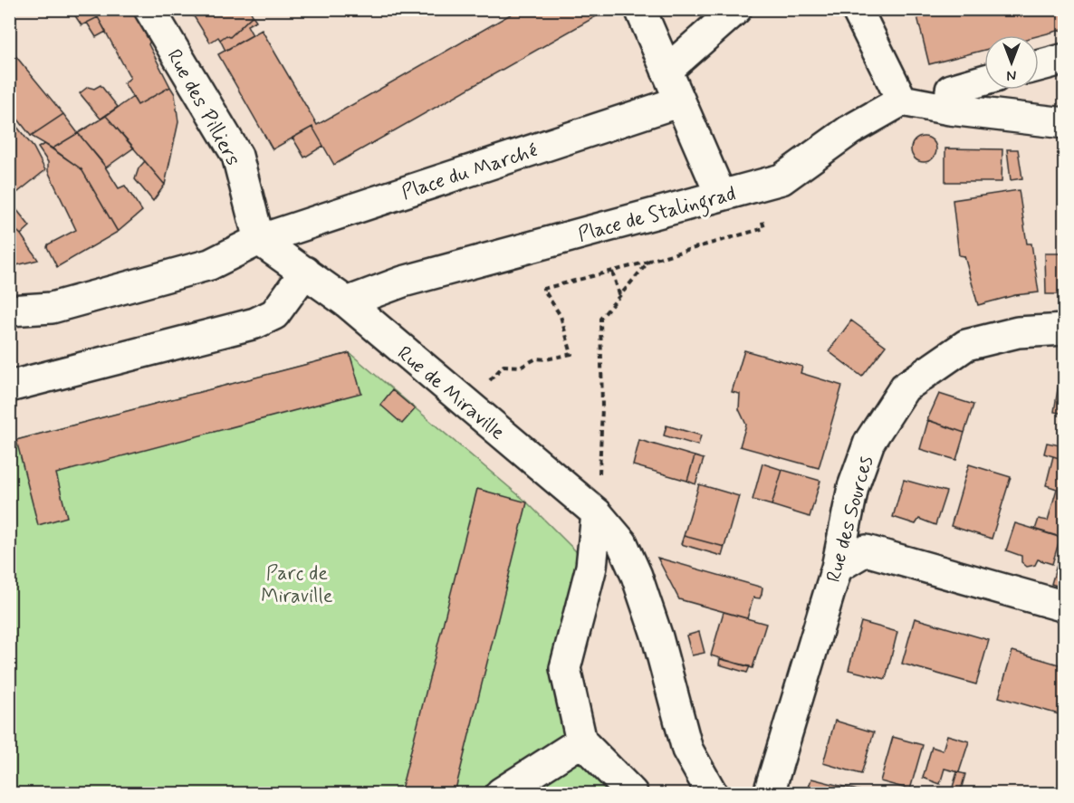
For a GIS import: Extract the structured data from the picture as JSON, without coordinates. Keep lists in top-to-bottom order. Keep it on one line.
{"streets":{"street":["Rue des Pilliers","Place du Marché","Place de Stalingrad","Rue de Miraville","Rue des Sources"]},"crossings":[["Rue des Pilliers","Place du Marché"],["Place de Stalingrad","Rue de Miraville"]],"parks":["Parc de Miraville"],"north":"bottom"}
